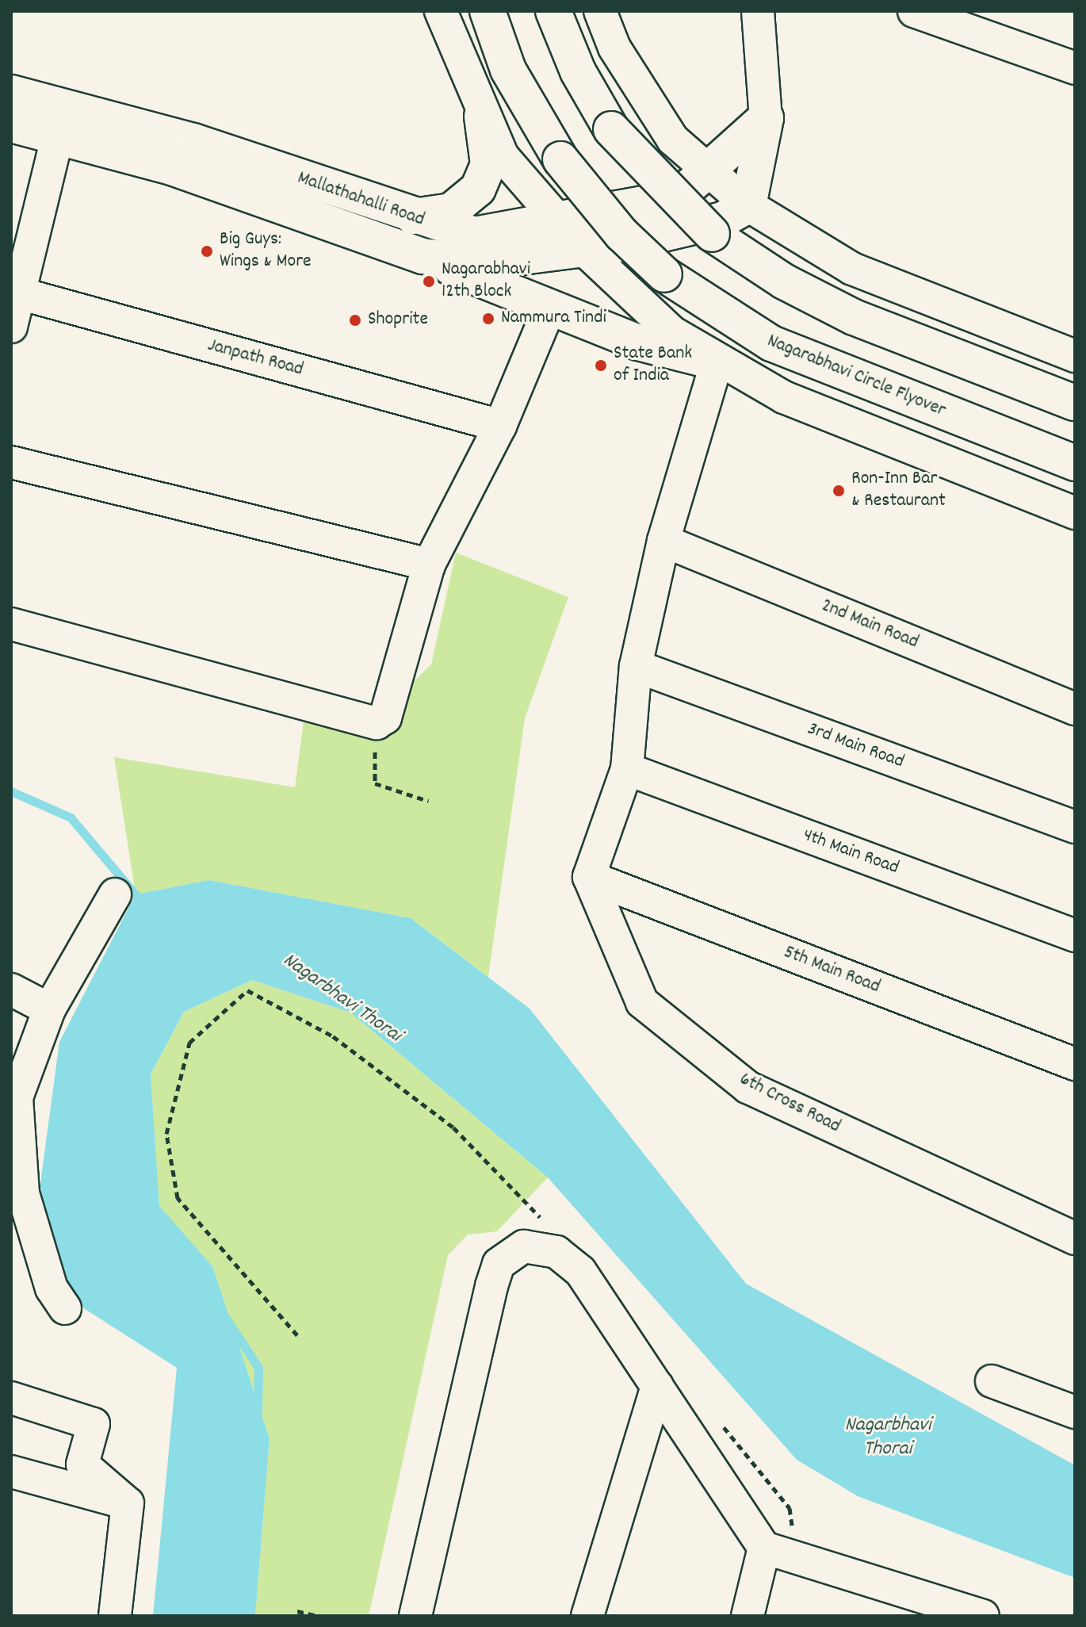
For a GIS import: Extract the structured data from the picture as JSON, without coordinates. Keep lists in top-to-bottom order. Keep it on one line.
{"streets":{"main road":["Mallathahalli Road","Nagarabhavi Circle Flyover"],"street":["Janpath Road","2nd Main Road","3rd Main Road","4th Main Road","5th Main Road","6th Cross Road"]},"crossings":[["5th Main Road","6th Cross Road"]],"water":["Nagarbhavi Thorai"],"places":["Big Guys: Wings & More","Nagarabhavi 12th Block","Nammura Tindi","Shoprite","State Bank of India","Ron-Inn Bar & Restaurant"]}
